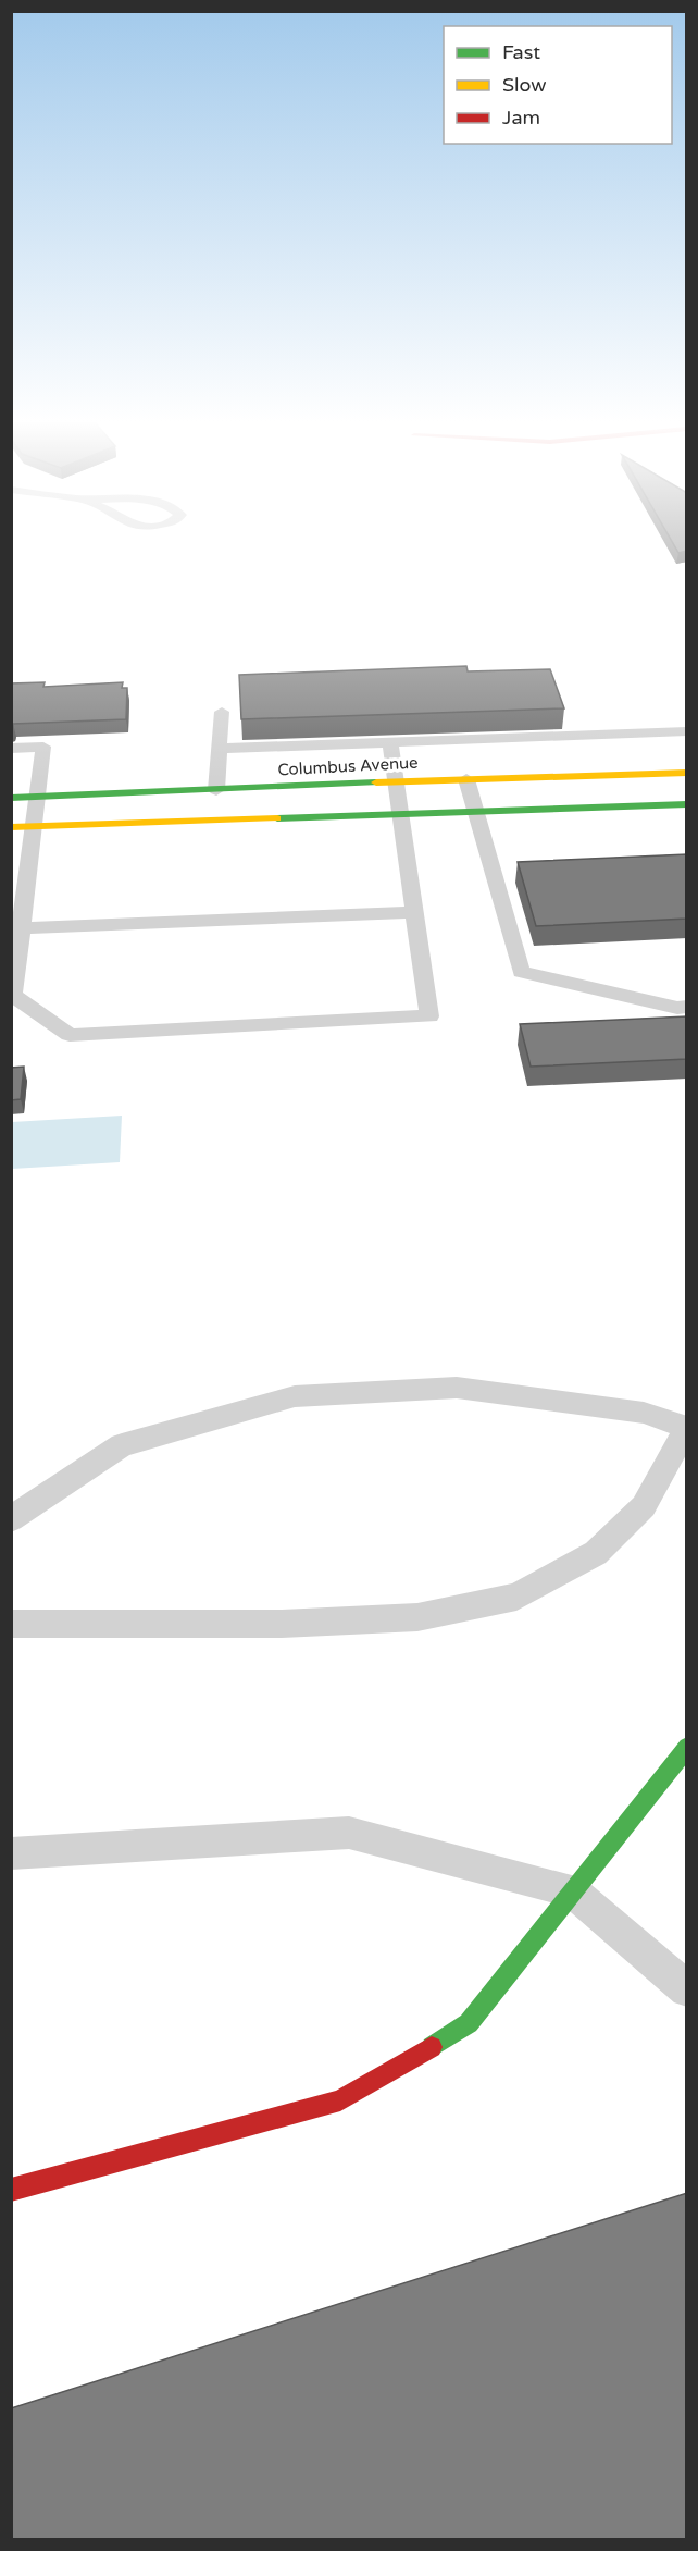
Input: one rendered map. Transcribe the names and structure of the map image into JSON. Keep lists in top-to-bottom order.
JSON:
{
  "streets": {
    "street": ["Columbus Avenue"]
  },
  "legend": ["Fast", "Slow", "Jam"]
}
